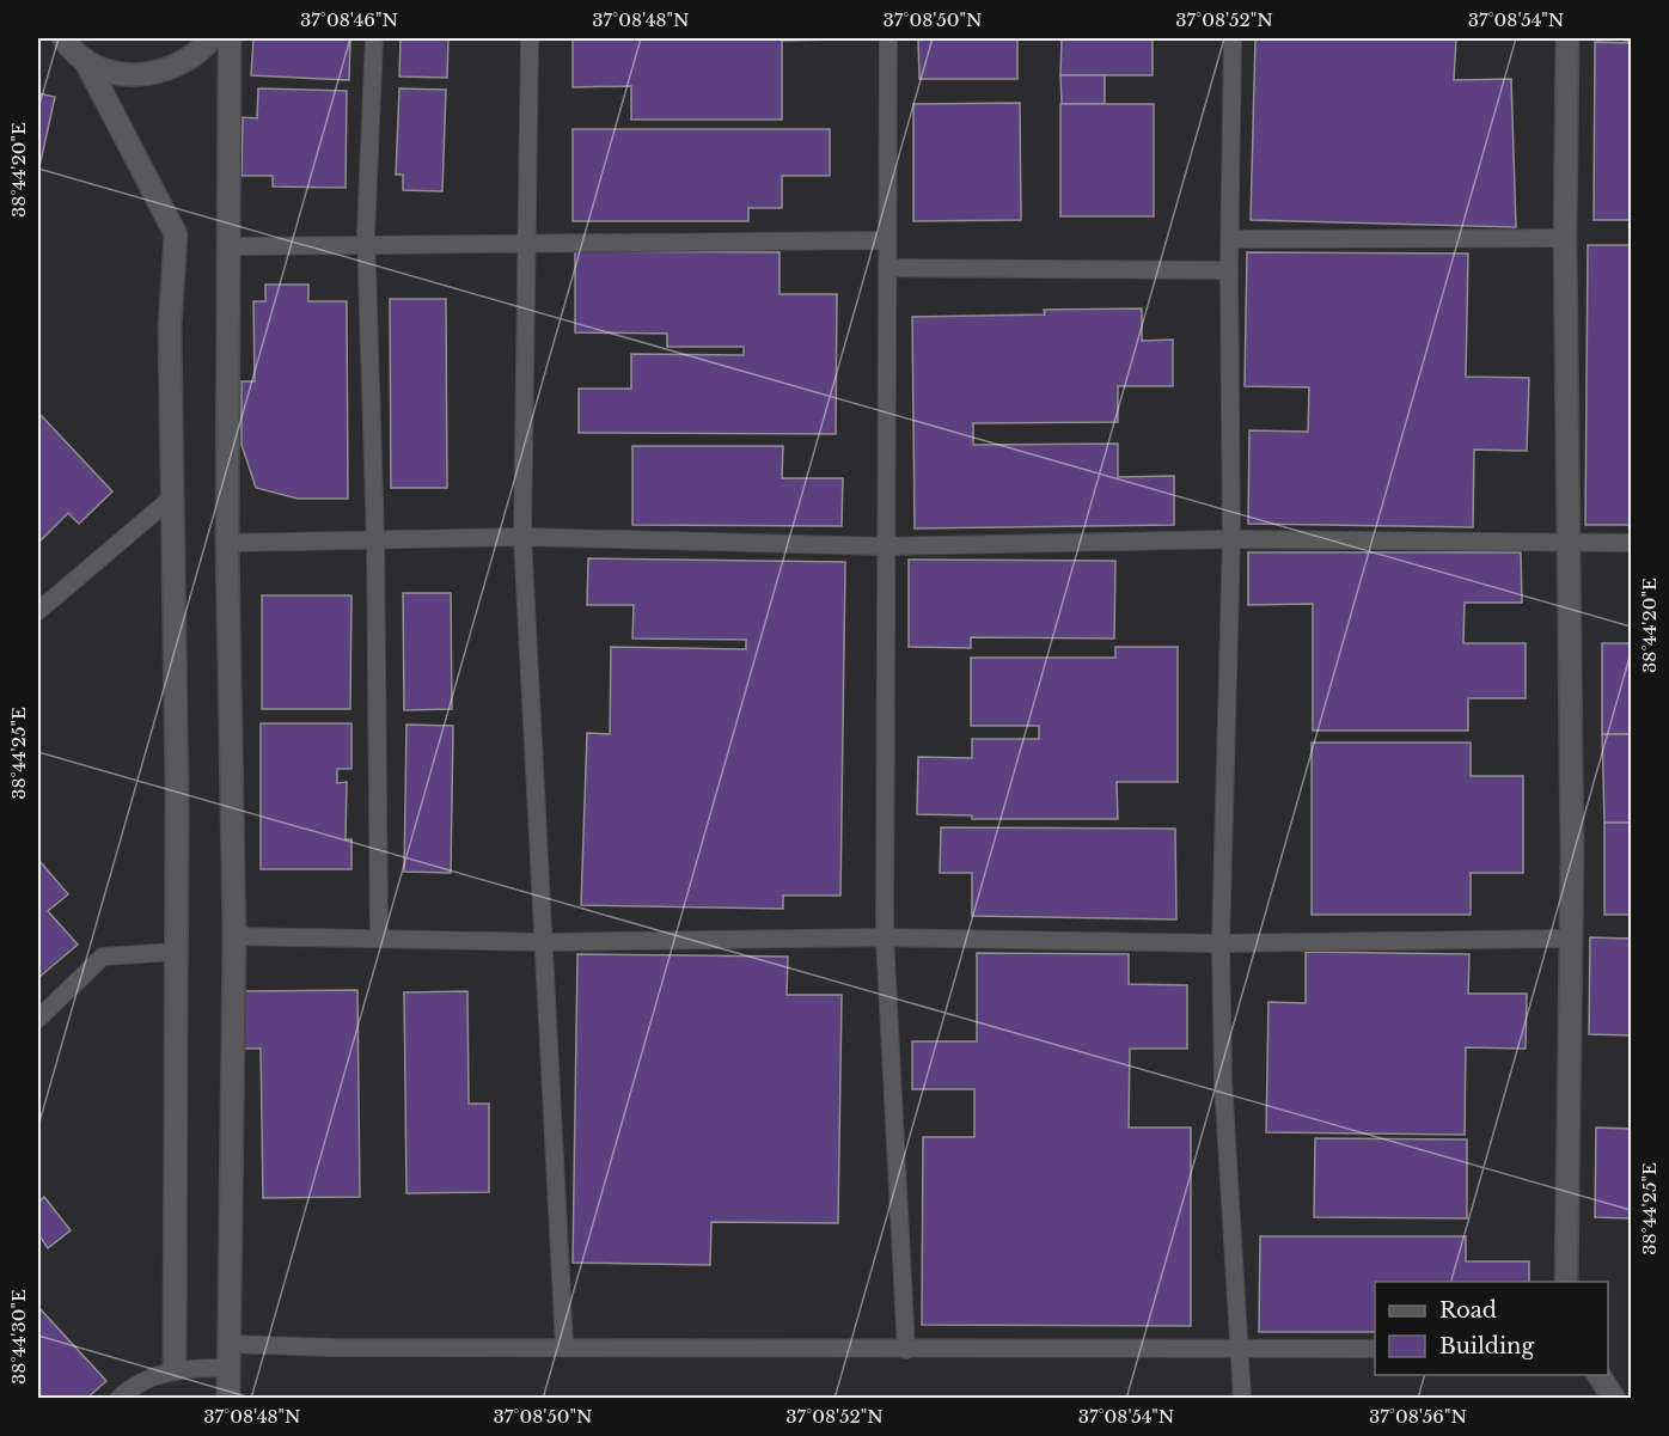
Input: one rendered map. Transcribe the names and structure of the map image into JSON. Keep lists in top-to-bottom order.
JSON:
{
  "legend": ["Road", "Building"],
  "coordinates": [
    "37°08'46\"N",
    "37°08'48\"N",
    "37°08'50\"N",
    "37°08'52\"N",
    "37°08'54\"N",
    "38°44'20\"E",
    "38°44'25\"E",
    "38°44'30\"E",
    "37°08'56\"N"
  ]
}
